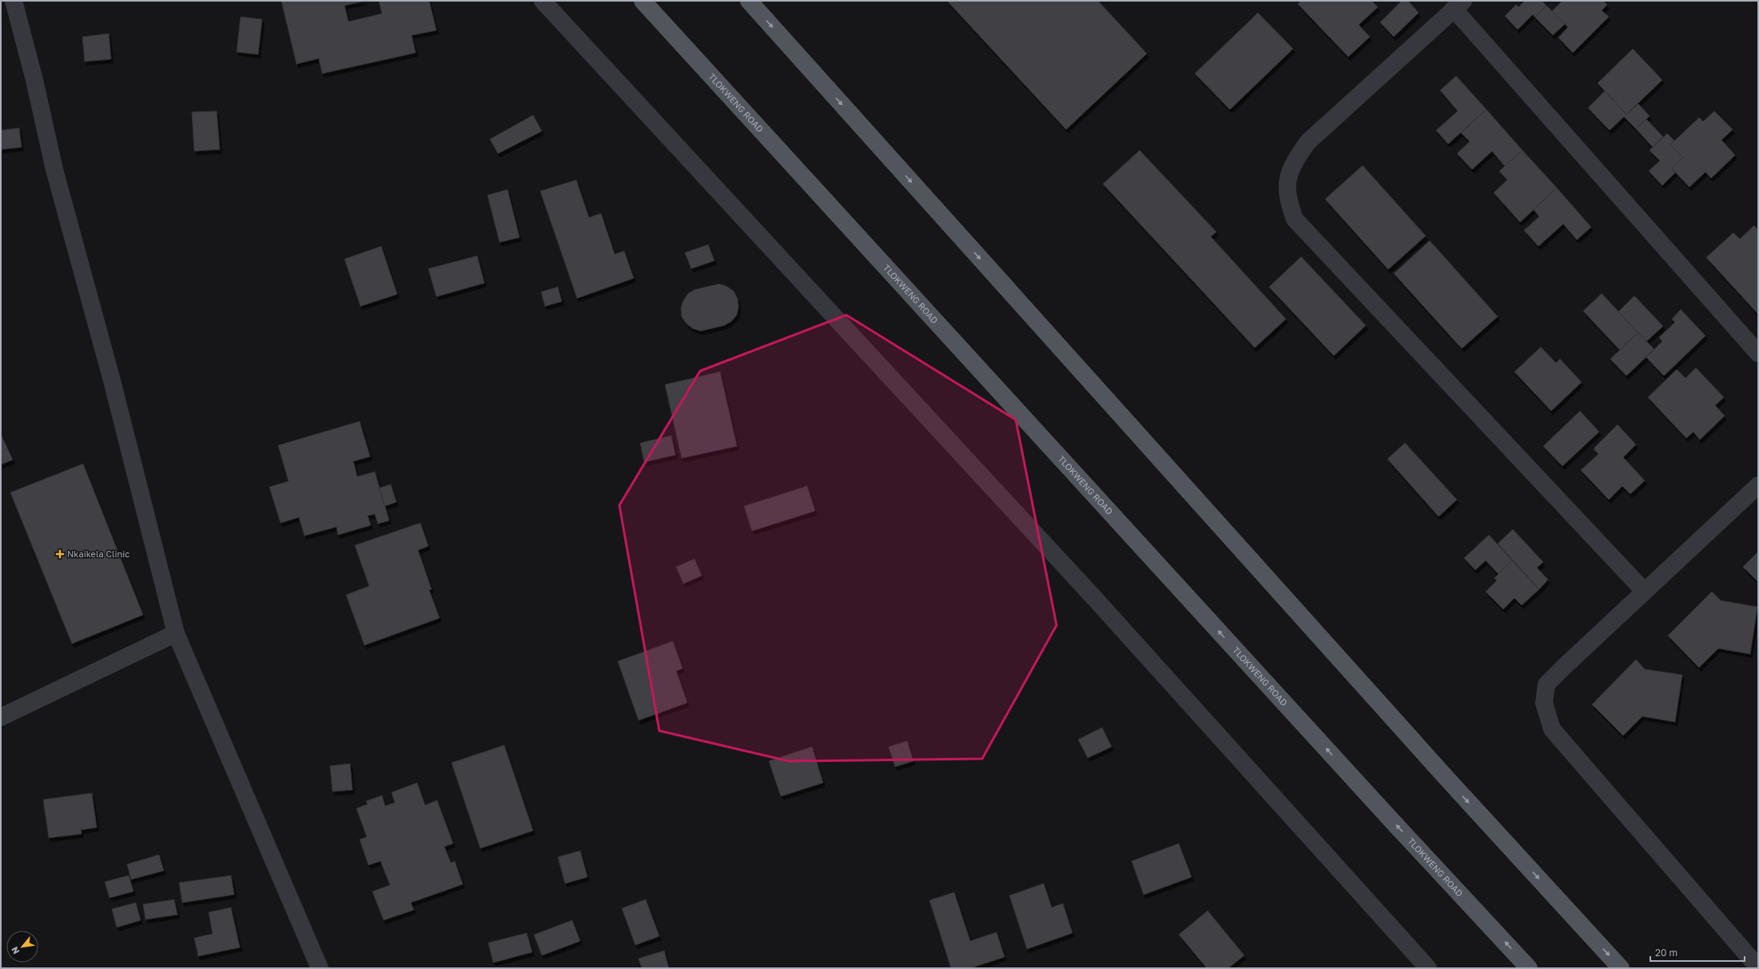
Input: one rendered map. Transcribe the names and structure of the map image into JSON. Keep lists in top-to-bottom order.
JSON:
{
  "streets": {
    "main road": ["TLOKWENG ROAD"]
  },
  "places": {
    "health": ["Nkaikela Clinic"]
  },
  "scale_bar": "20 m",
  "north": "bottom left"
}
